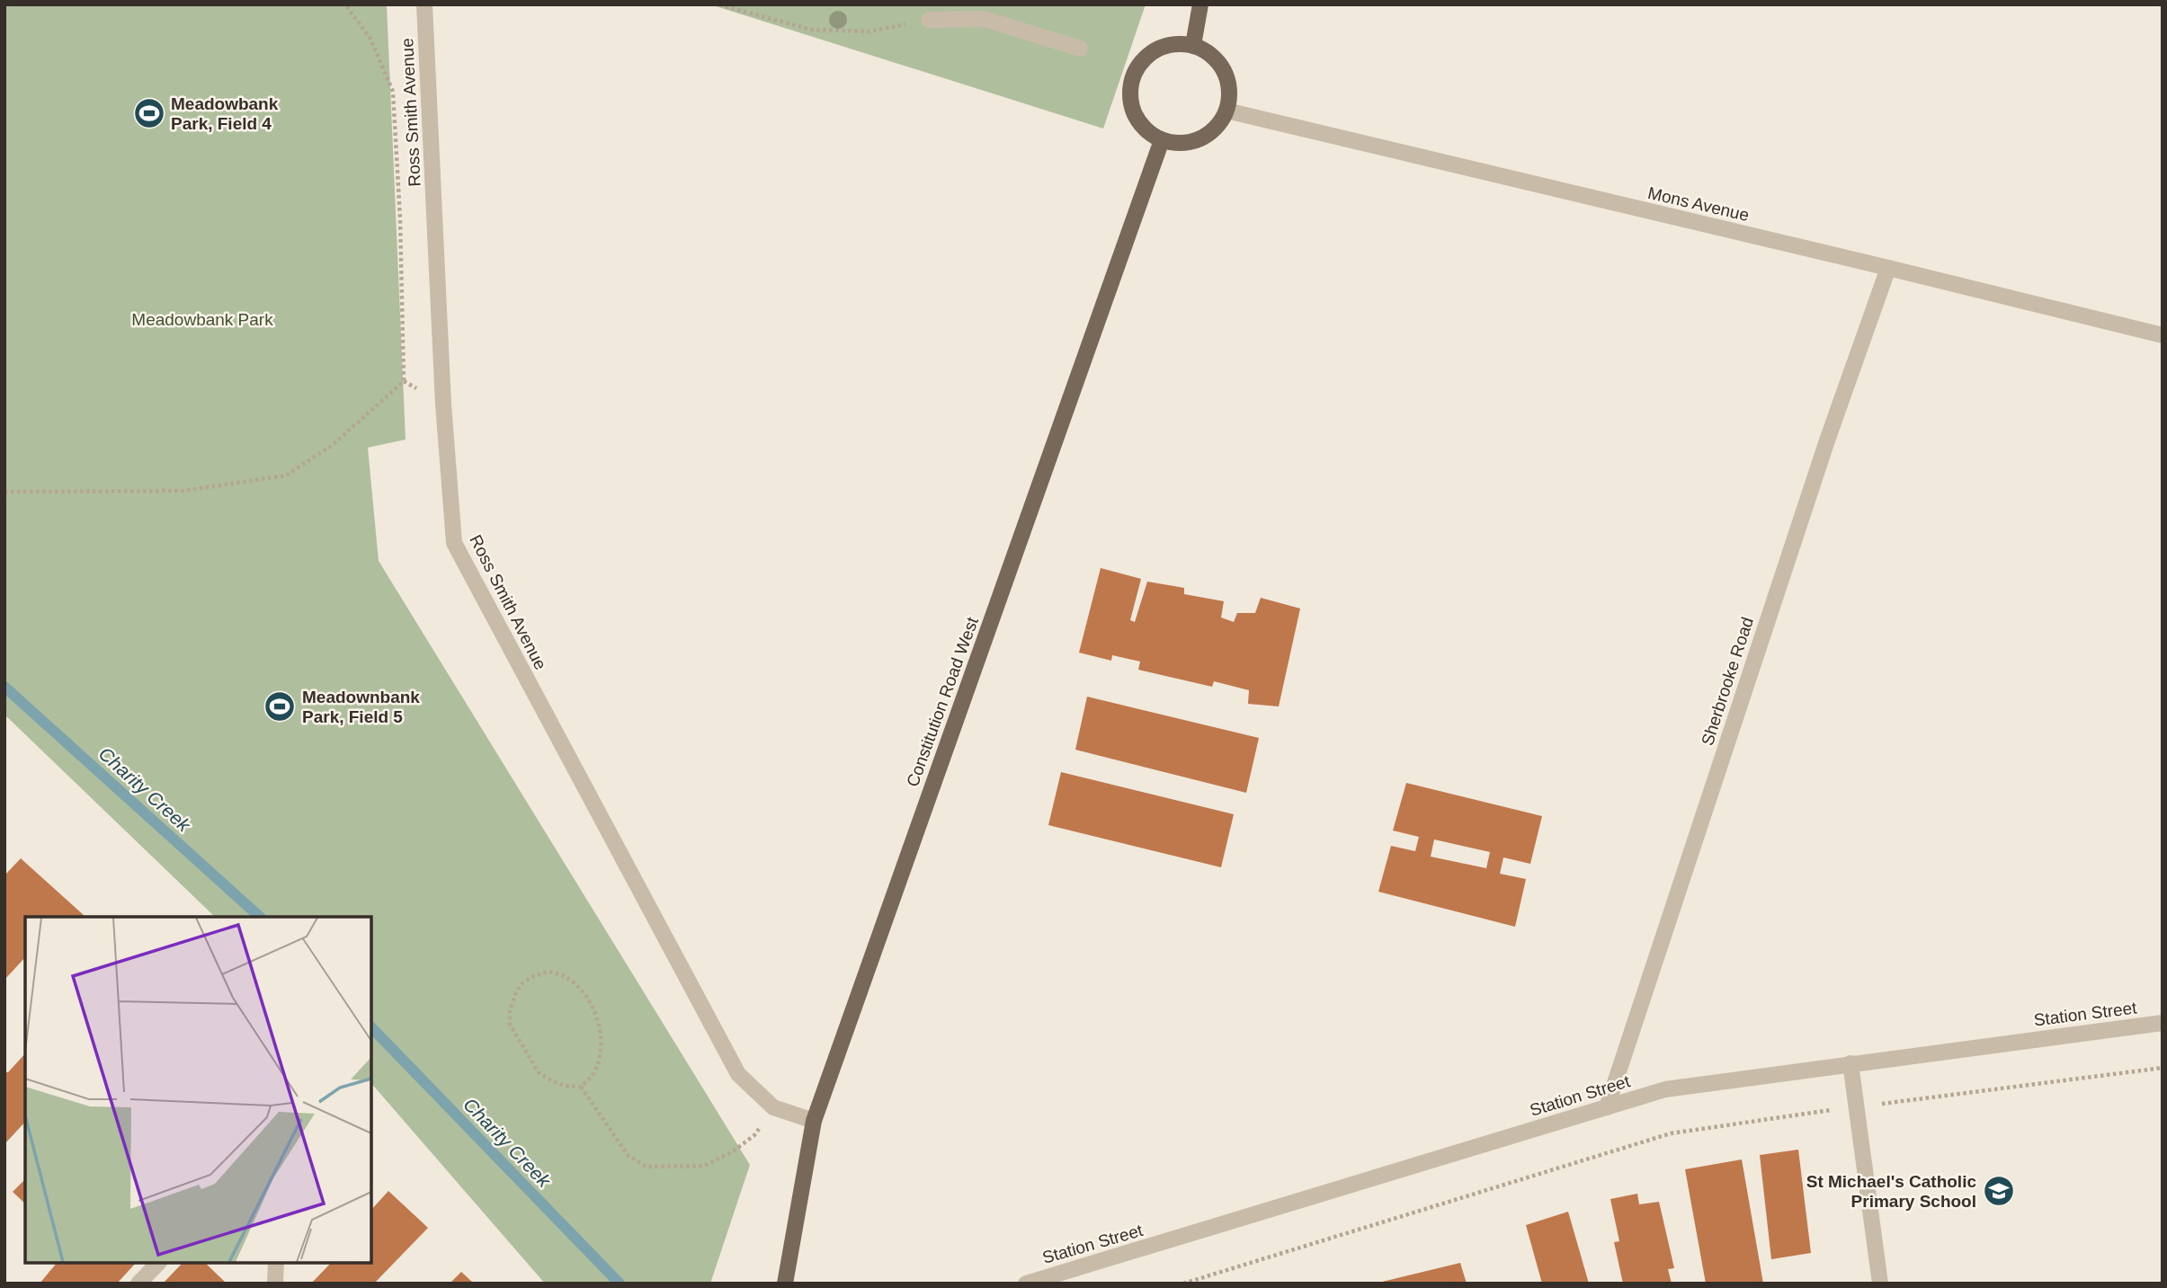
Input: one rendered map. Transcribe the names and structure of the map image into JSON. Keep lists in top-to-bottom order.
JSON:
{
  "streets": {
    "main road": ["Constitution Road West"],
    "street": [
      "Ross Smith Avenue",
      "Mons Avenue",
      "Sherbrooke Road",
      "Station Street"
    ]
  },
  "crossings": [
    ["Ross Smith Avenue", "Constitution Road West"],
    ["Mons Avenue", "Sherbrooke Road"],
    ["Mons Avenue", "Constitution Road West"],
    ["Sherbrooke Road", "Station Street"]
  ],
  "water": ["Charity Creek"],
  "parks": ["Meadowbank Park"],
  "places": {
    "sports": ["Meadowbank Park, Field 4", "Meadownbank Park, Field 5"],
    "school or university": ["St Michael's Catholic Primary School"]
  }
}
